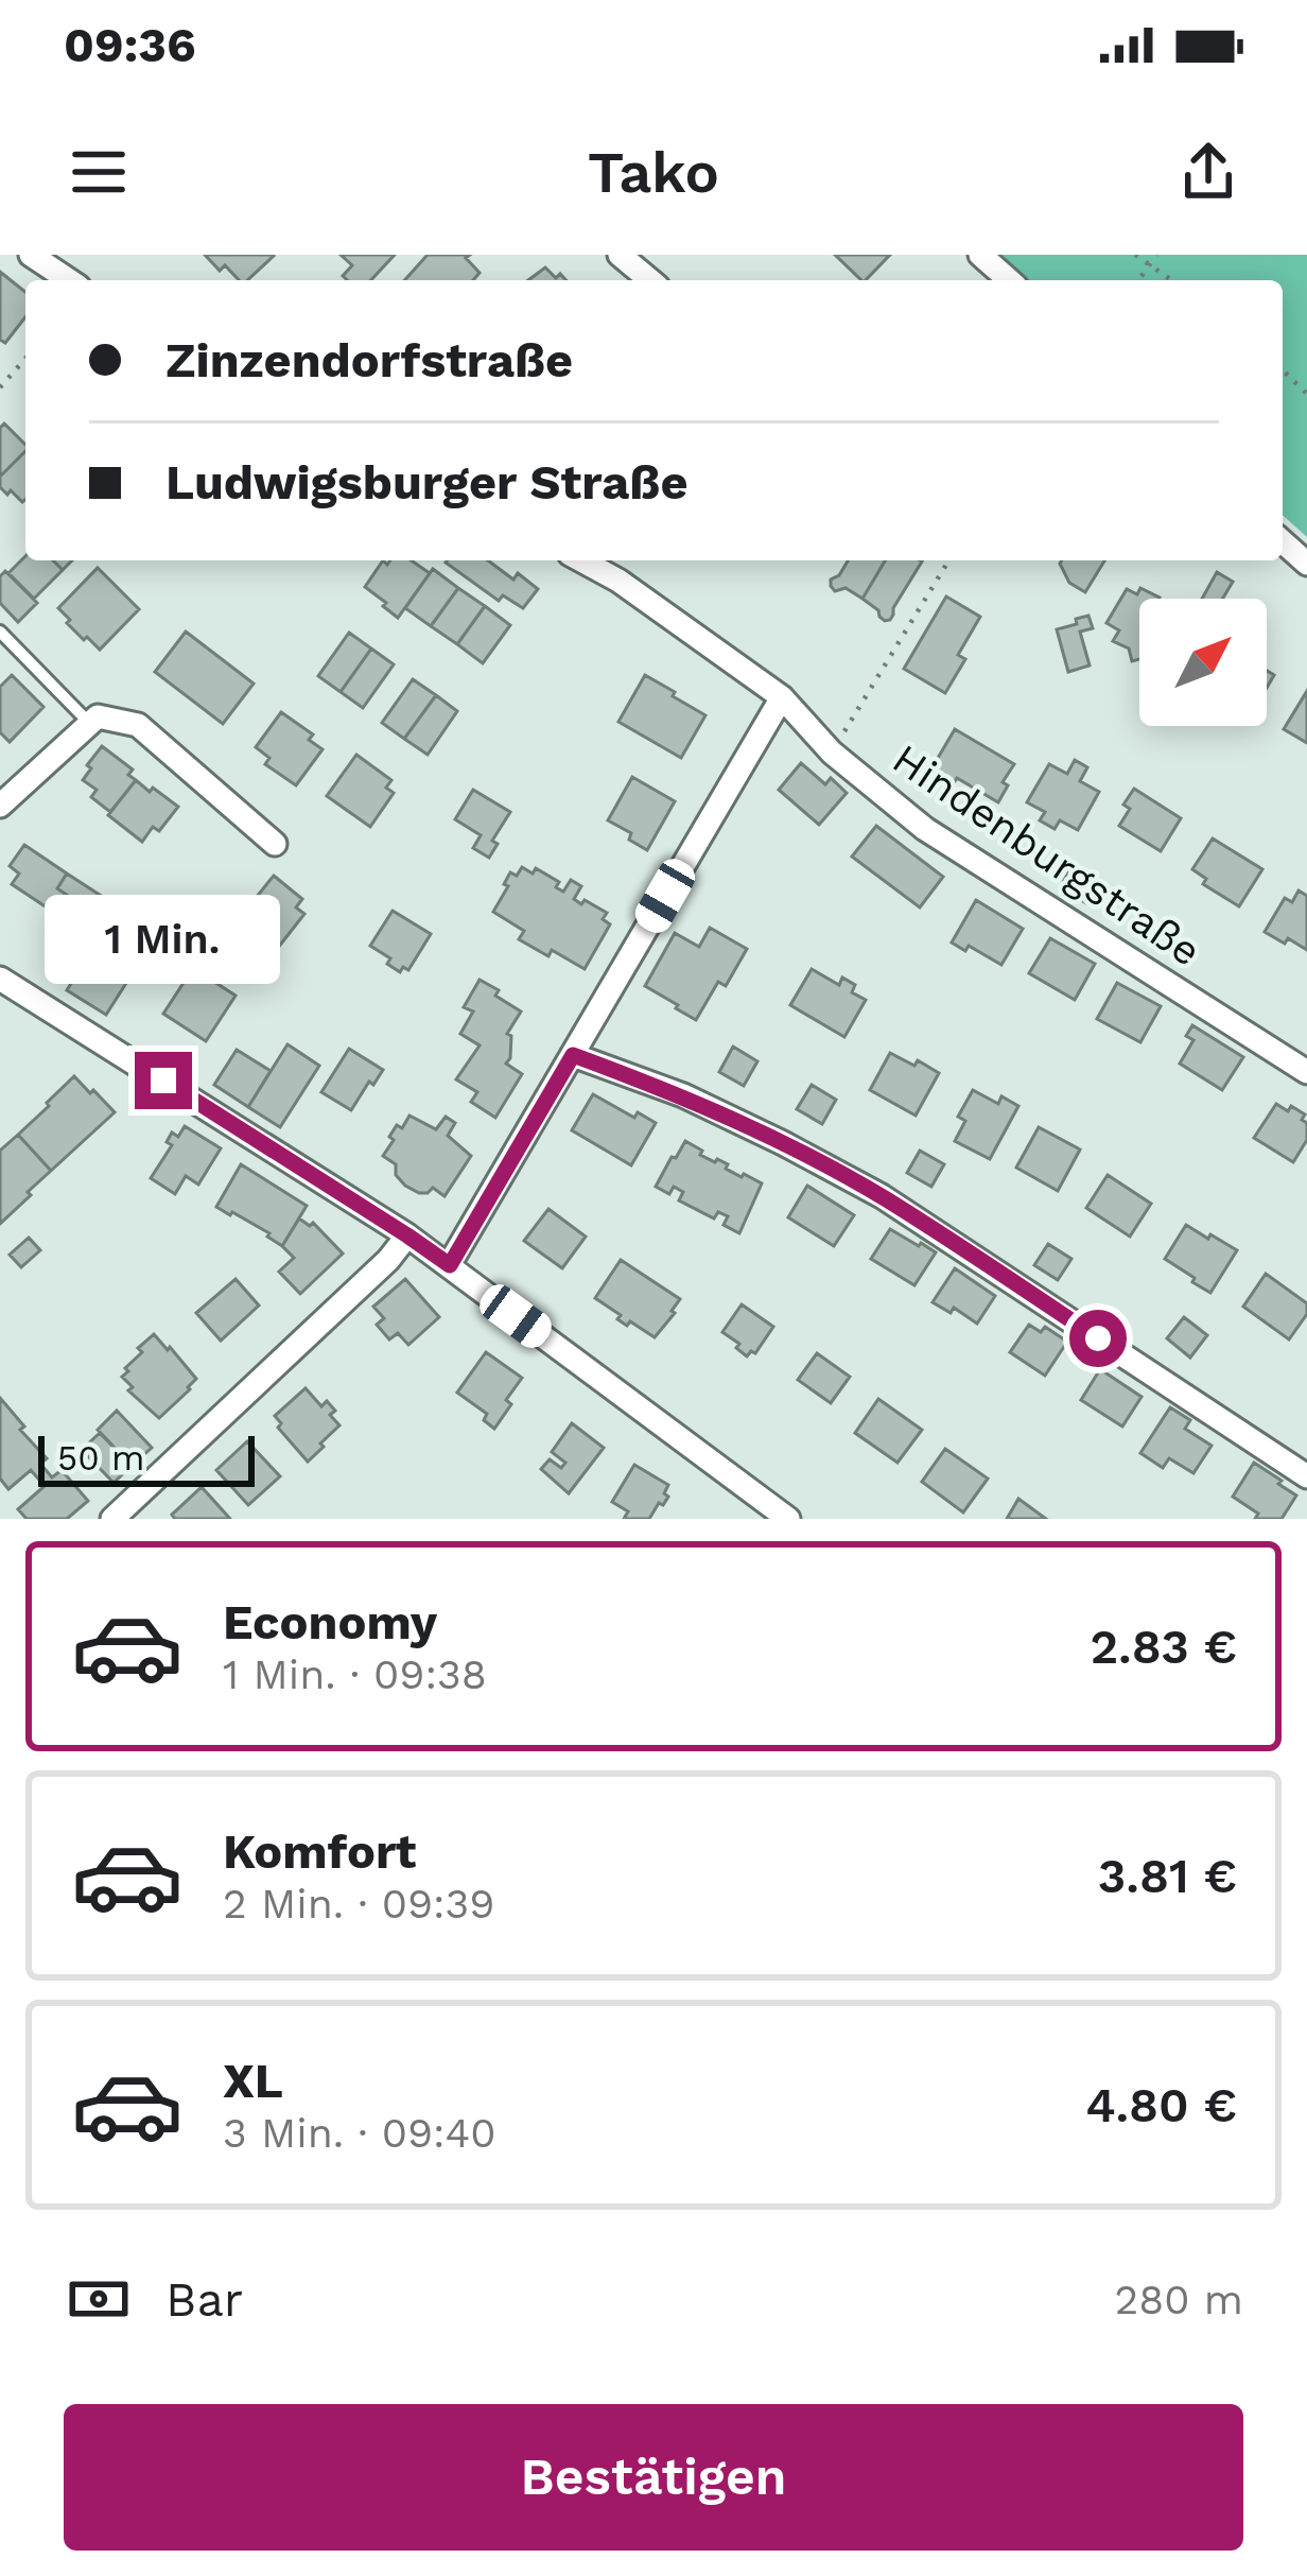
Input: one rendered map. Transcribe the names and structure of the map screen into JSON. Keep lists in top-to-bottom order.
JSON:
{
  "streets": {
    "street": ["Hindenburgstraße"]
  },
  "scale_bar": "50 m",
  "north": "top right",
  "page": {
    "status": "09:36",
    "header": "Tako",
    "banner": ["Zinzendorfstraße", "Ludwigsburger Straße"],
    "bubble": "1 Min.",
    "scale": "50 m",
    "list": [
      {
        "name": "Economy",
        "note": "1 Min. · 09:38",
        "value": "2.83 €"
      },
      {
        "name": "Komfort",
        "note": "2 Min. · 09:39",
        "value": "3.81 €"
      },
      {
        "name": "XL",
        "note": "3 Min. · 09:40",
        "value": "4.80 €"
      }
    ],
    "pay": ["Bar", "280 m"],
    "buttons": "Bestätigen"
  }
}
